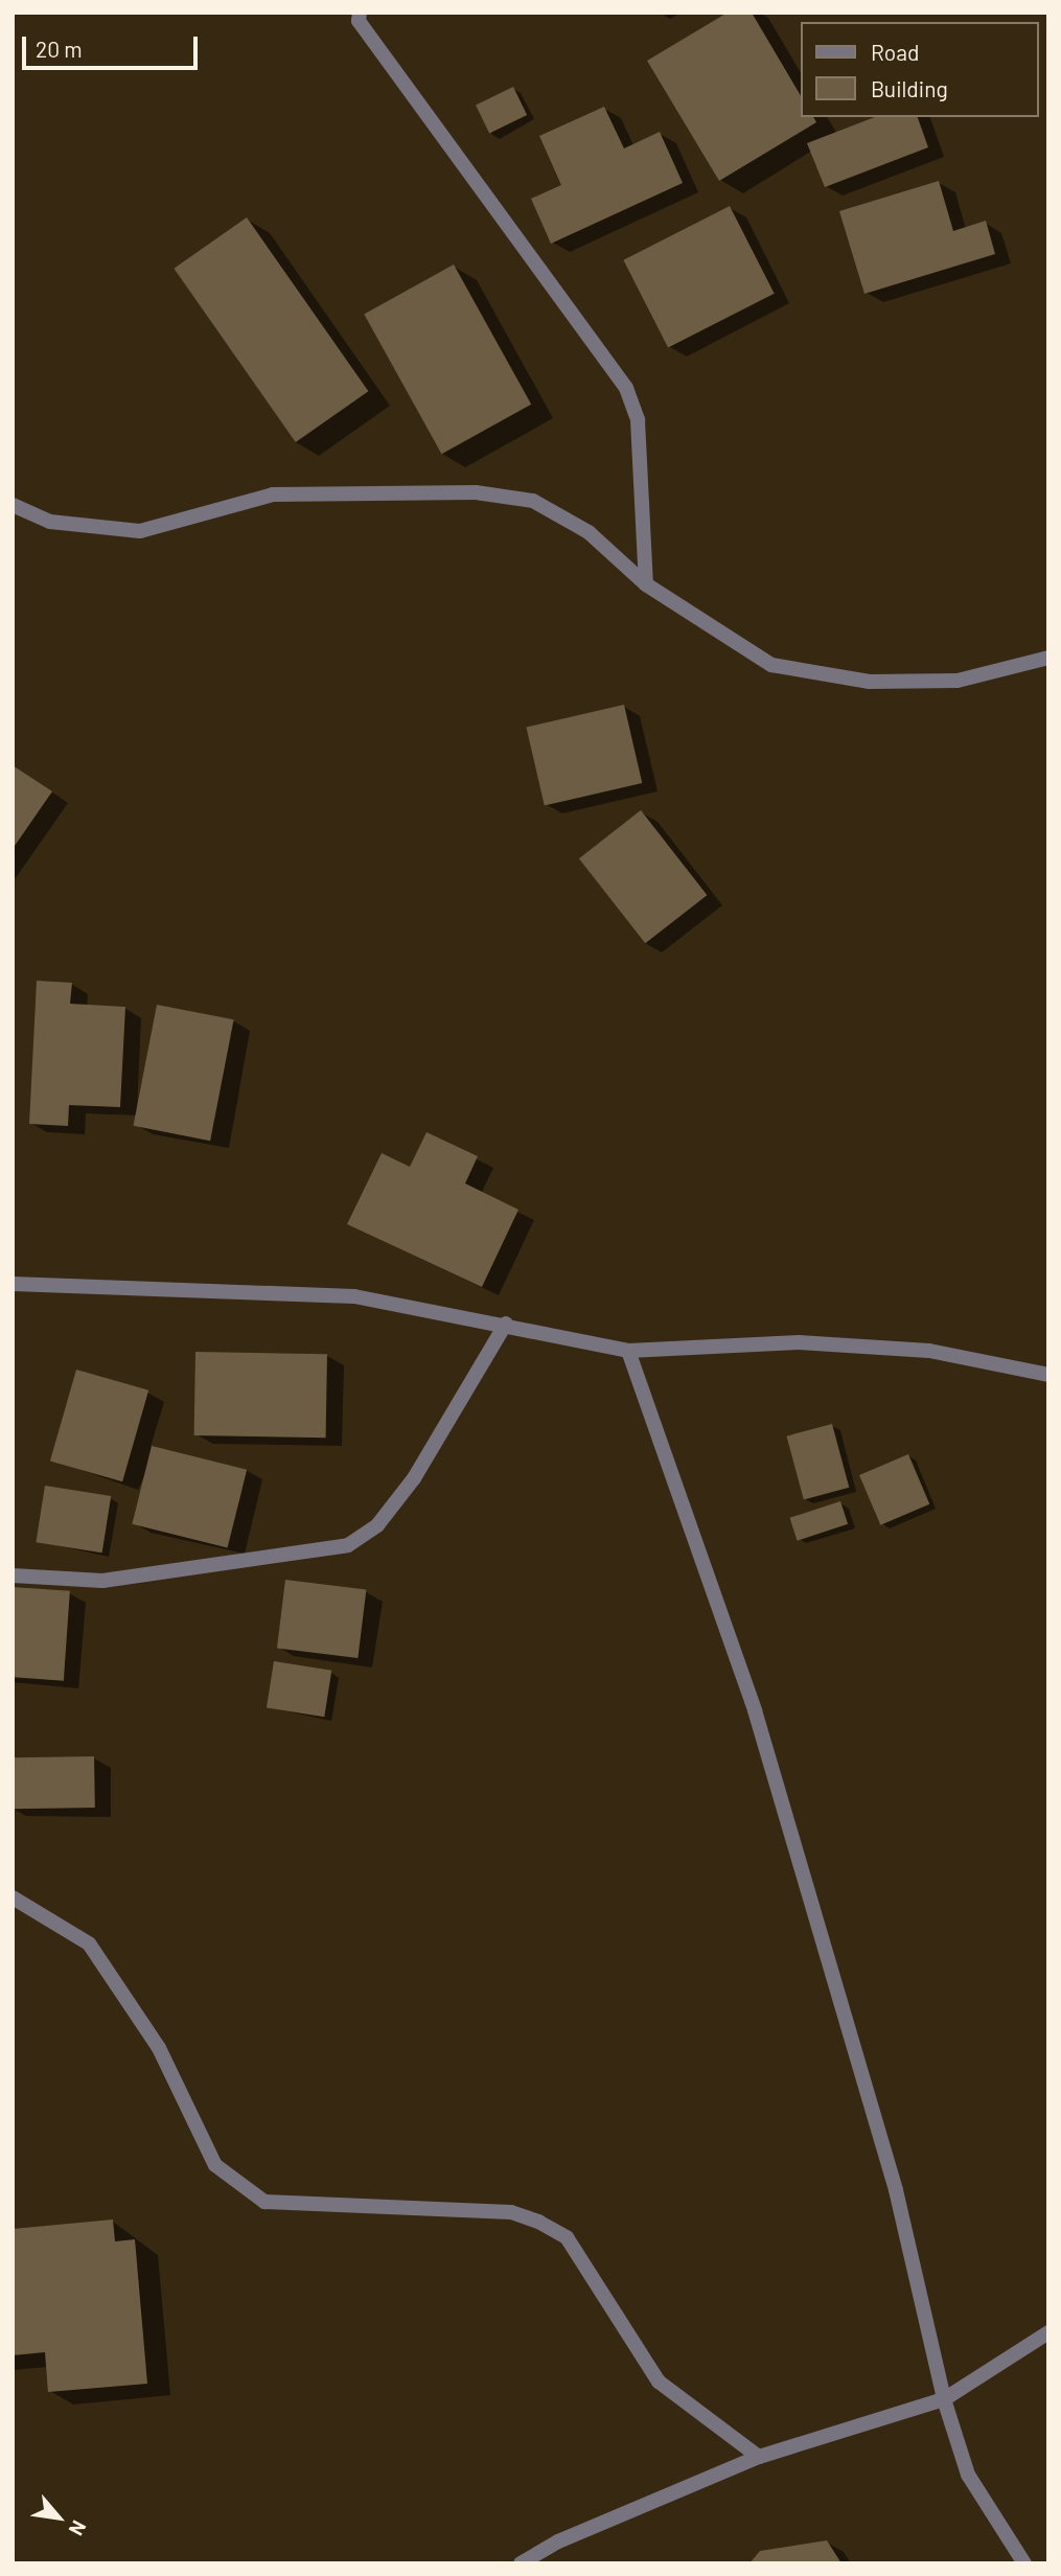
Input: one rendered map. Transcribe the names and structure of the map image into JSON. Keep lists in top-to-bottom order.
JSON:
{
  "legend": ["Road", "Building"],
  "scale_bar": "20 m",
  "north": "bottom right"
}
